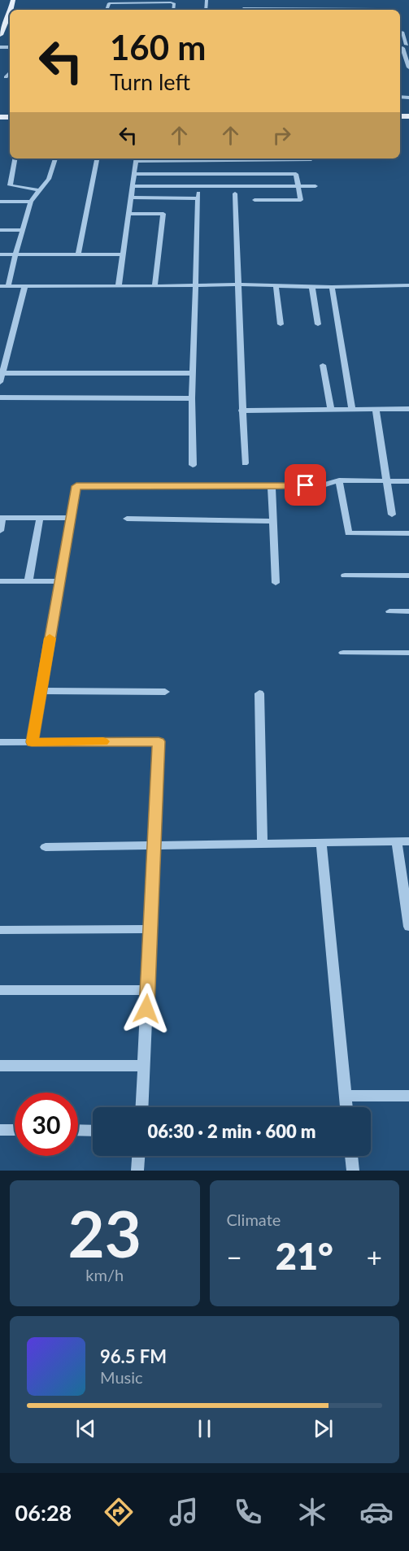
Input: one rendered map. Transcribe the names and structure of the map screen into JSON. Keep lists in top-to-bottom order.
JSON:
{
  "page": {
    "turn": ["160 m", "Turn left"],
    "limit": "30",
    "trip": "06:30 · 2 min · 600 m",
    "tile": [
      ["23", "km/h"],
      "Climate"
    ],
    "heat": ["−", "21°", "+"],
    "song": ["96.5 FM", "Music"],
    "tabs": "06:28"
  }
}
